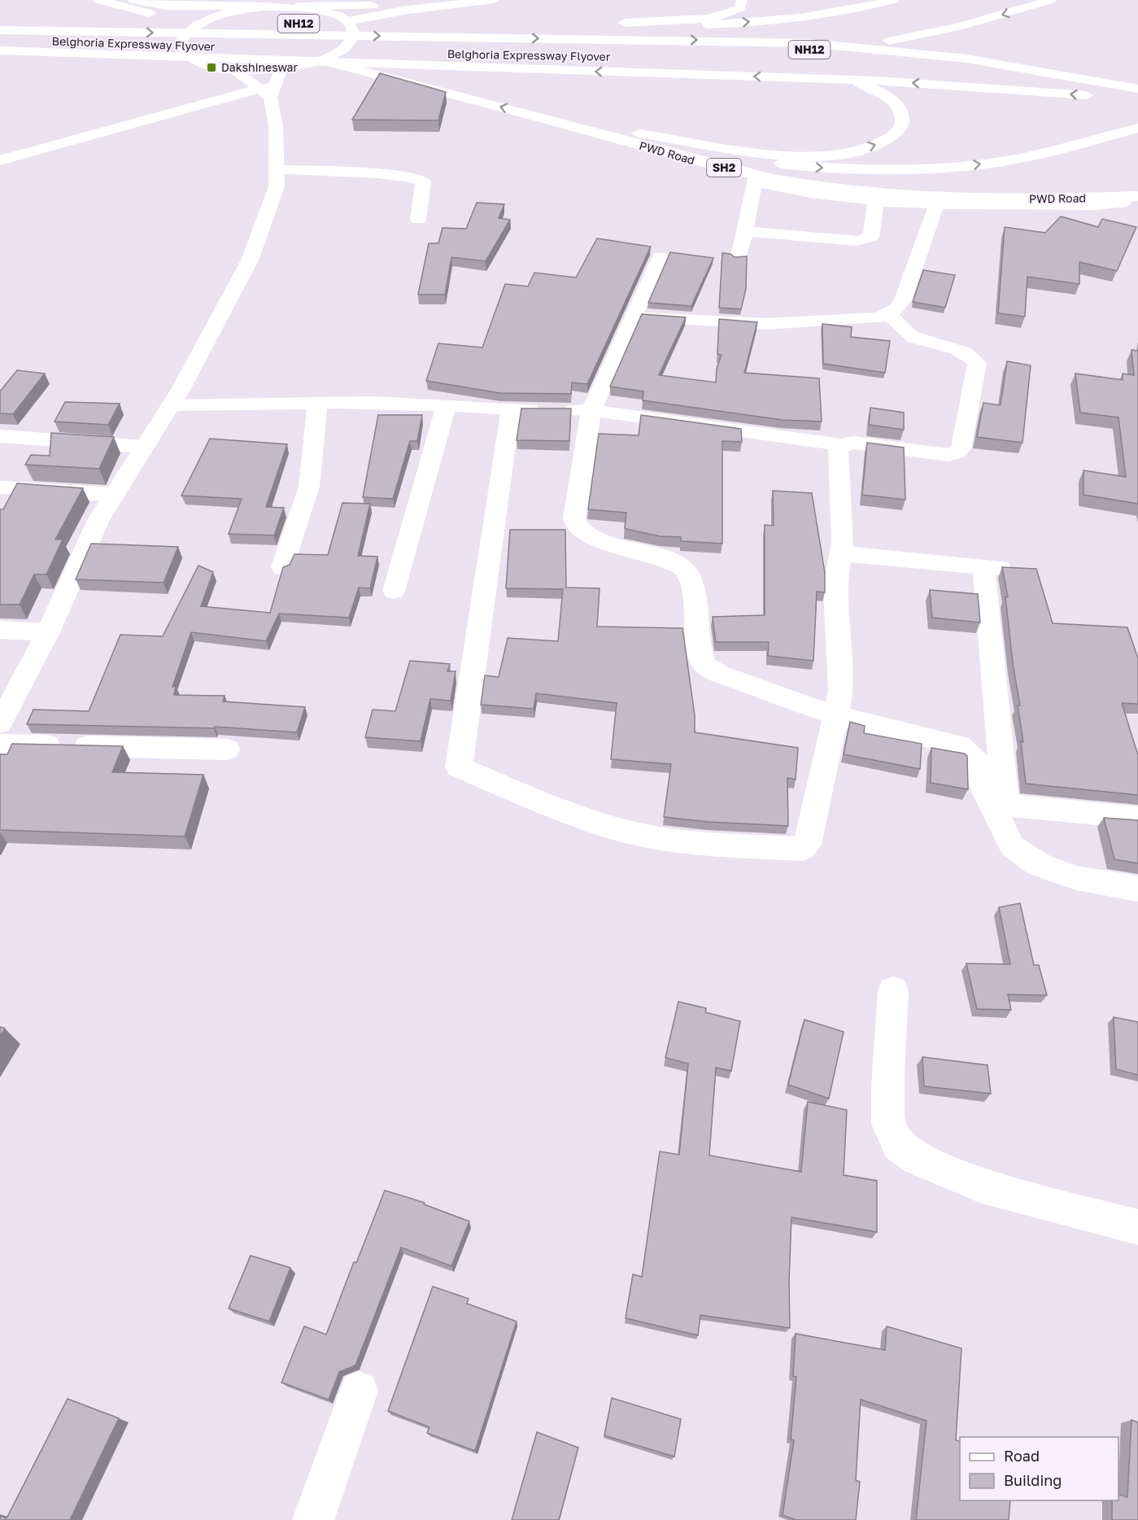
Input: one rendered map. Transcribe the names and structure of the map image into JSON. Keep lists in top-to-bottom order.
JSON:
{
  "streets": {
    "main road": [
      "NH12",
      "Belghoria Expressway Flyover",
      "PWD Road",
      "SH2"
    ]
  },
  "crossings": [
    ["Belghoria Expressway Flyover", "PWD Road"],
    ["PWD Road", "SH2"]
  ],
  "places": {
    "transit": ["Dakshineswar"]
  },
  "legend": ["Road", "Building"]
}
